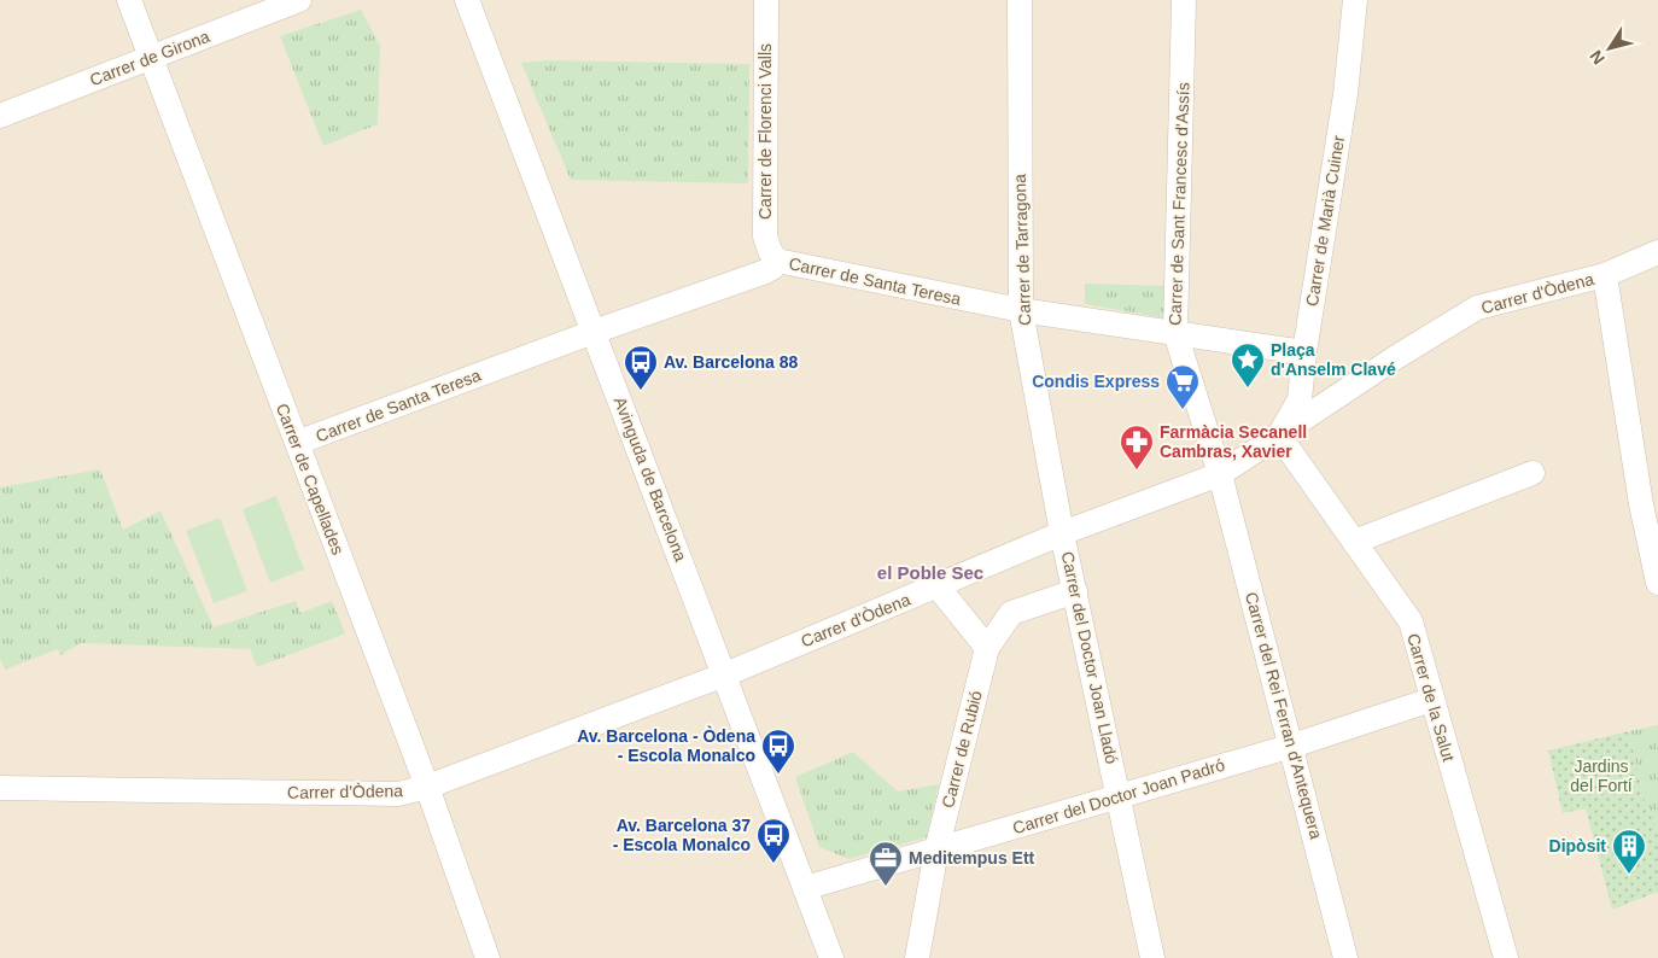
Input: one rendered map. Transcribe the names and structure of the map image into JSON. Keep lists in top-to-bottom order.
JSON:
{
  "streets": {
    "street": [
      "Carrer de Girona",
      "Carrer de Florenci Valls",
      "Carrer de Sant Francesc d'Assís",
      "Carrer de Marià Cuiner",
      "Carrer de Tarragona",
      "Carrer de Santa Teresa",
      "Carrer d'Òdena",
      "Carrer de Capellades",
      "Avinguda de Barcelona",
      "Carrer del Doctor Joan Lladó",
      "Carrer de la Salut",
      "Carrer del Rei Ferran d'Antequera",
      "Carrer de Rubió",
      "Carrer del Doctor Joan Padró"
    ]
  },
  "crossings": [
    ["Carrer de Girona", "Carrer de Capellades"],
    ["Carrer de Florenci Valls", "Carrer de Santa Teresa"],
    ["Carrer de Sant Francesc d'Assís", "Carrer de Santa Teresa"],
    ["Carrer de Sant Francesc d'Assís", "Carrer d'Òdena"],
    ["Carrer de Sant Francesc d'Assís", "Carrer del Rei Ferran d'Antequera"],
    ["Carrer de Marià Cuiner", "Carrer de Santa Teresa"],
    ["Carrer de Marià Cuiner", "Carrer d'Òdena"],
    ["Carrer de Marià Cuiner", "Carrer de la Salut"],
    ["Carrer de Tarragona", "Carrer de Santa Teresa"],
    ["Carrer de Tarragona", "Carrer d'Òdena"],
    ["Carrer de Tarragona", "Carrer del Doctor Joan Lladó"],
    ["Carrer de Santa Teresa", "Carrer de Capellades"],
    ["Carrer de Santa Teresa", "Avinguda de Barcelona"],
    ["Carrer d'Òdena", "Carrer de Capellades"],
    ["Carrer d'Òdena", "Avinguda de Barcelona"],
    ["Carrer d'Òdena", "Carrer del Doctor Joan Lladó"],
    ["Carrer d'Òdena", "Carrer de la Salut"],
    ["Carrer d'Òdena", "Carrer del Rei Ferran d'Antequera"],
    ["Avinguda de Barcelona", "Carrer del Doctor Joan Padró"],
    ["Carrer del Doctor Joan Lladó", "Carrer de Rubió"],
    ["Carrer del Doctor Joan Lladó", "Carrer del Doctor Joan Padró"],
    ["Carrer de la Salut", "Carrer del Doctor Joan Padró"],
    ["Carrer del Rei Ferran d'Antequera", "Carrer del Doctor Joan Padró"],
    ["Carrer de Rubió", "Carrer del Doctor Joan Padró"]
  ],
  "districts": ["el Poble Sec"],
  "parks": ["Jardins del Fortí"],
  "places": {
    "place": ["Plaça d'Anselm Clavé"],
    "bus stop": ["Av. Barcelona 88", "Av. Barcelona - Òdena - Escola Monalco", "Av. Barcelona 37 - Escola Monalco"],
    "supermarket": ["Condis Express"],
    "pharmacy": ["Farmàcia Secanell Cambras, Xavier"],
    "building": ["Dipòsit"],
    "office": ["Meditempus Ett"]
  },
  "north": "bottom left"
}
